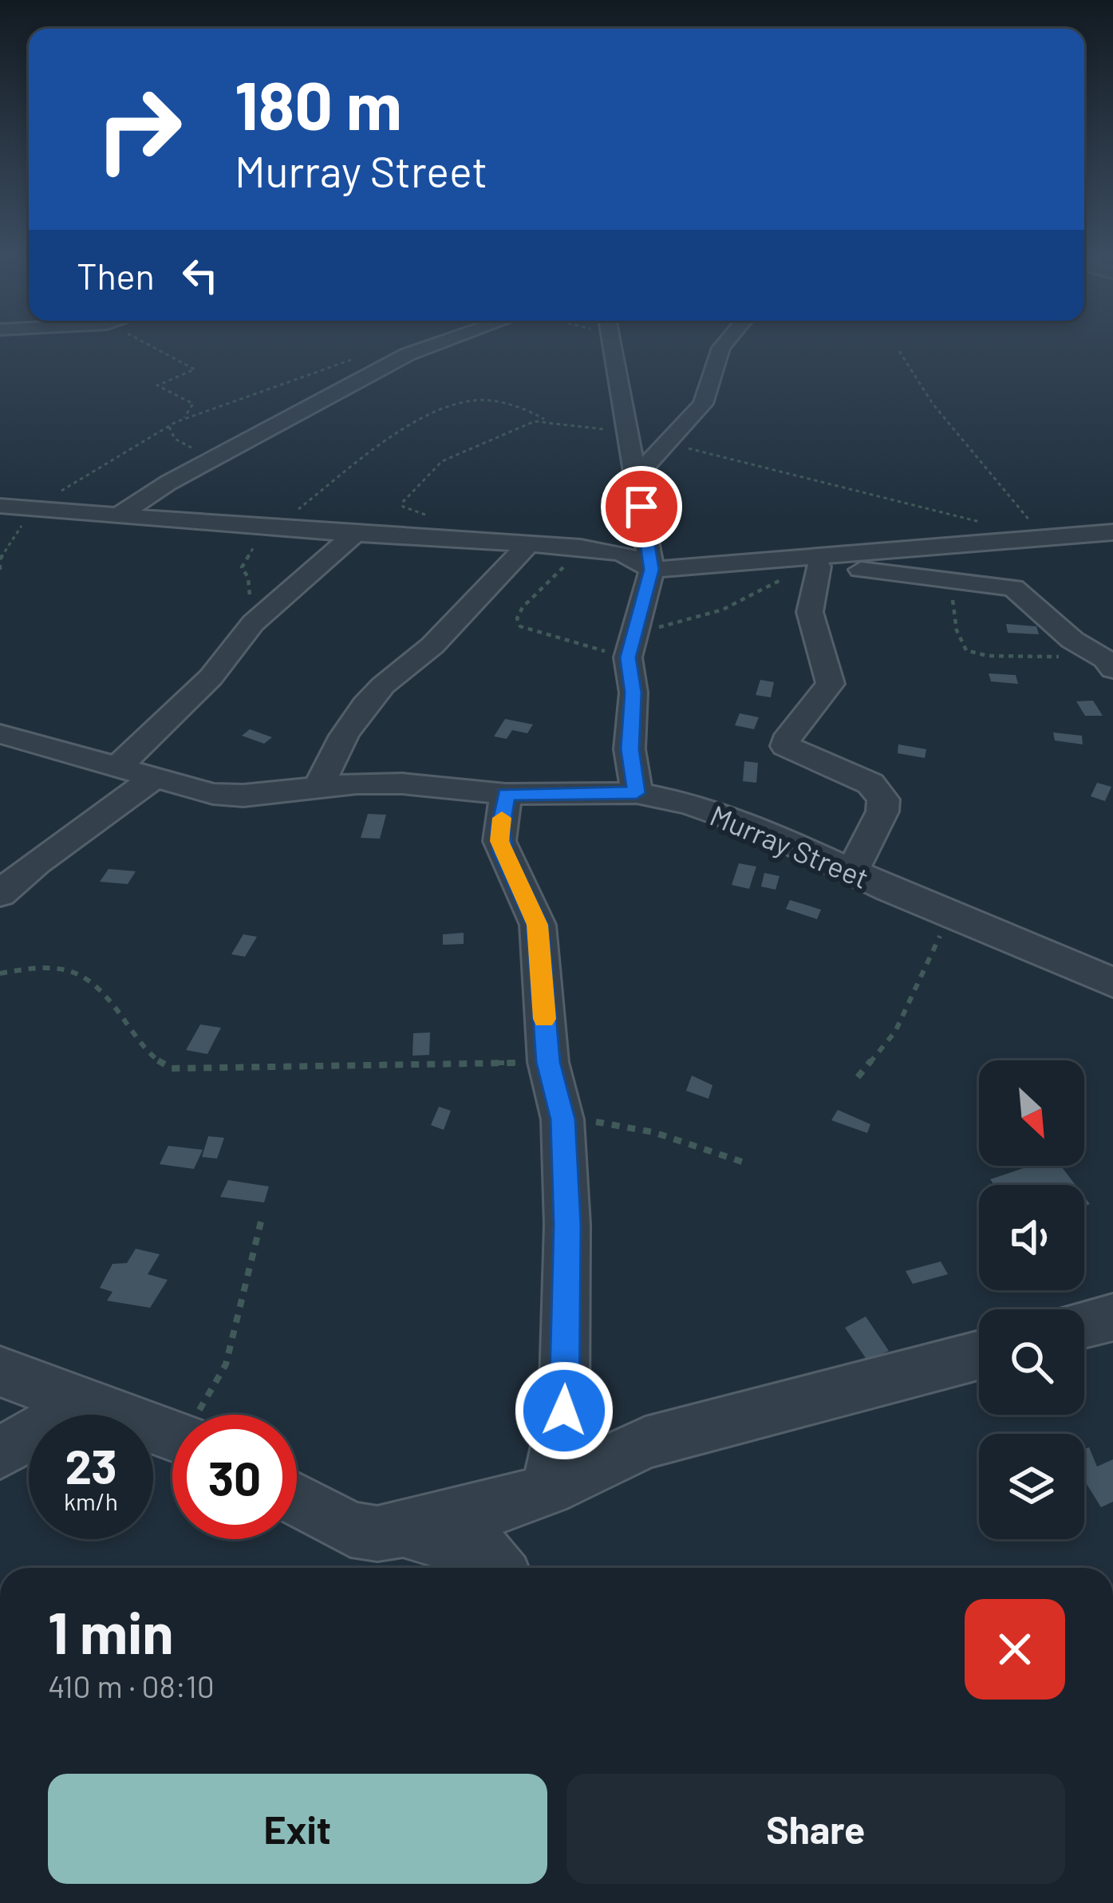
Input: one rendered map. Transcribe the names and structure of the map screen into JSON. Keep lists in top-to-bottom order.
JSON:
{
  "streets": {
    "street": ["Murray Street"]
  },
  "north": "bottom right",
  "page": {
    "turn": ["180 m", "Murray Street"],
    "then": "Then",
    "speed": "23 km/h",
    "limit": "30",
    "heading": ["1 min", "410 m · 08:10"],
    "buttons": ["Exit", "Share"]
  }
}
